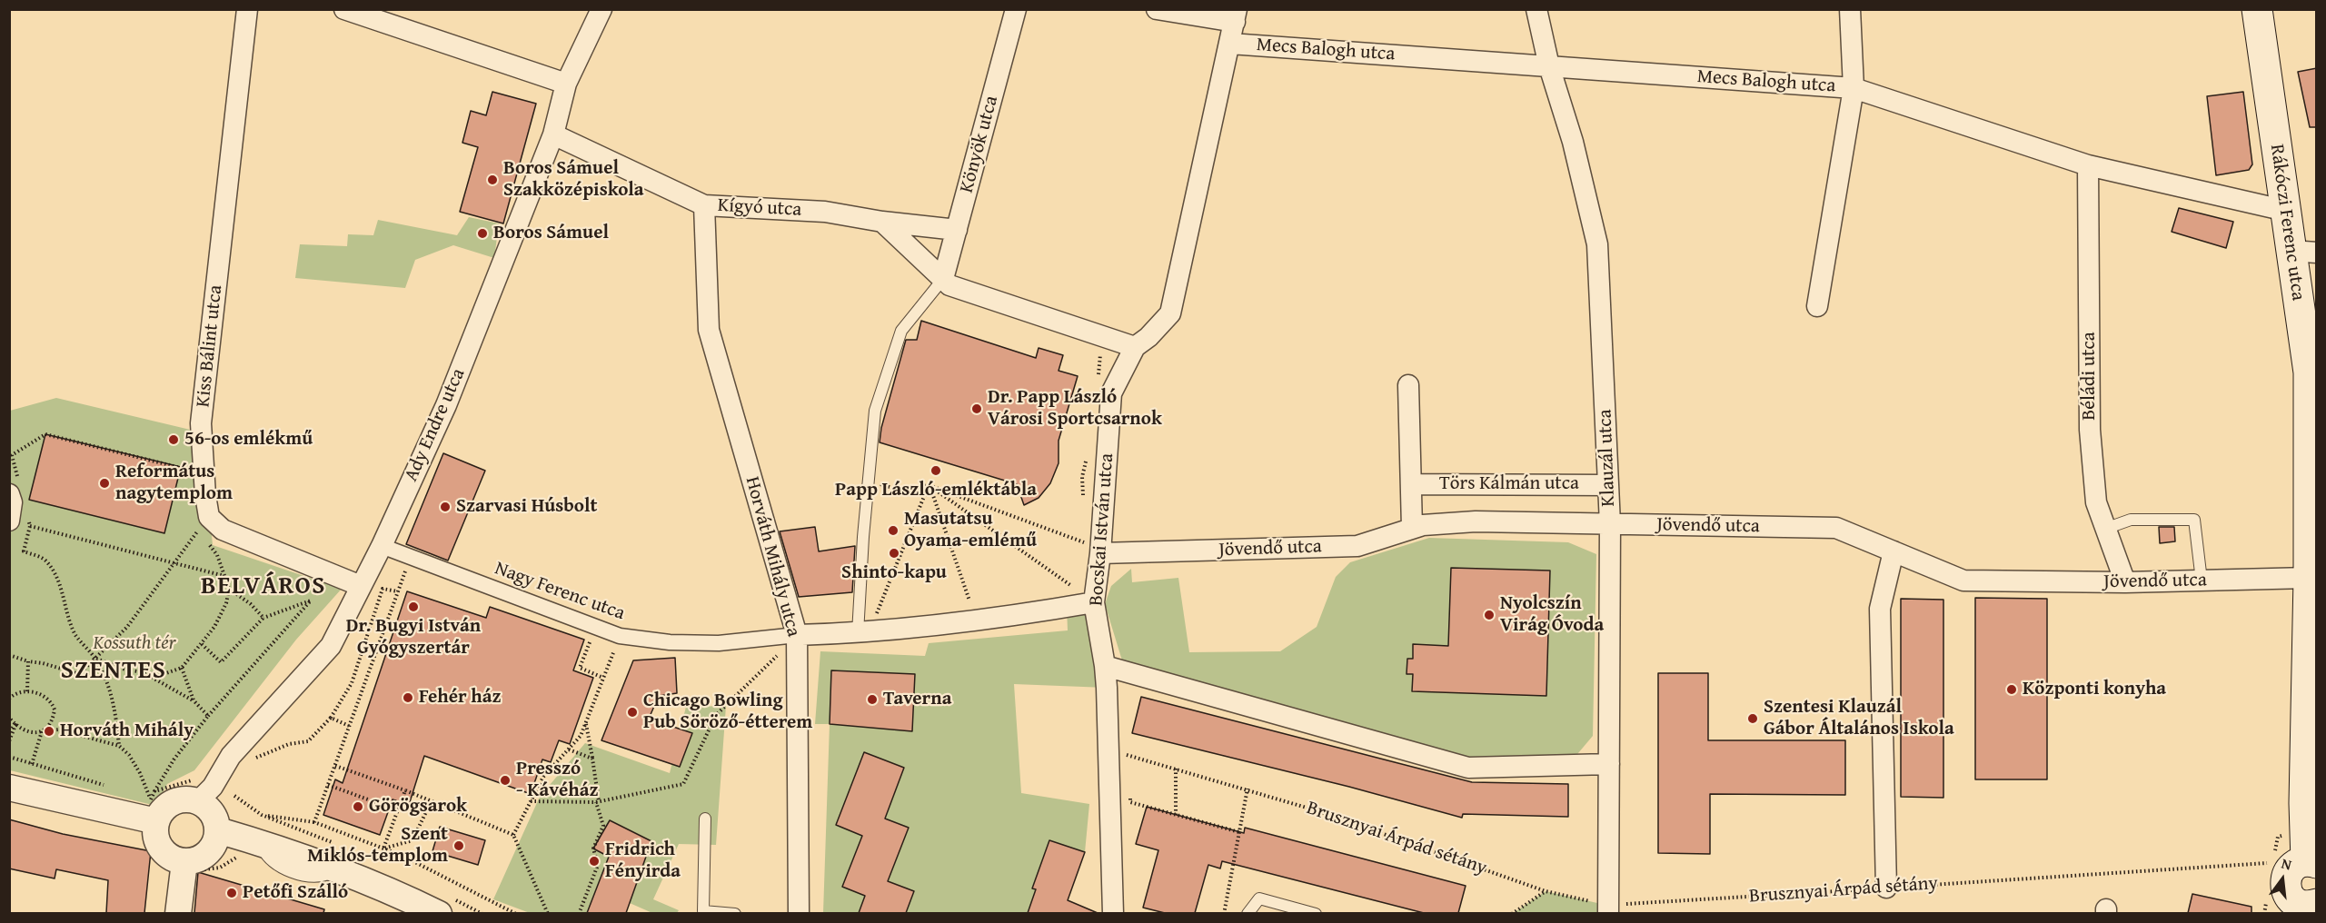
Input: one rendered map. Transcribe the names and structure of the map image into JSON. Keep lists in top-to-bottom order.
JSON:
{
  "streets": {
    "main road": ["Rákóczi Ferenc utca"],
    "street": [
      "Mecs Balogh utca",
      "Könyök utca",
      "Kígyó utca",
      "Kiss Bálint utca",
      "Béládi utca",
      "Ady Endre utca",
      "Klauzál utca",
      "Törs Kálmán utca",
      "Jövendő utca",
      "Bocskai István utca",
      "Horváth Mihály utca",
      "Nagy Ferenc utca"
    ],
    "path": ["Brusznyai Árpád sétány"]
  },
  "crossings": [
    ["Mecs Balogh utca", "Rákóczi Ferenc utca"],
    ["Mecs Balogh utca", "Béládi utca"],
    ["Mecs Balogh utca", "Klauzál utca"],
    ["Mecs Balogh utca", "Bocskai István utca"],
    ["Könyök utca", "Kígyó utca"],
    ["Kígyó utca", "Ady Endre utca"],
    ["Kígyó utca", "Horváth Mihály utca"],
    ["Rákóczi Ferenc utca", "Jövendő utca"],
    ["Béládi utca", "Jövendő utca"],
    ["Ady Endre utca", "Nagy Ferenc utca"],
    ["Klauzál utca", "Törs Kálmán utca"],
    ["Klauzál utca", "Jövendő utca"],
    ["Klauzál utca", "Brusznyai Árpád sétány"],
    ["Törs Kálmán utca", "Jövendő utca"],
    ["Jövendő utca", "Bocskai István utca"],
    ["Bocskai István utca", "Brusznyai Árpád sétány"],
    ["Horváth Mihály utca", "Nagy Ferenc utca"]
  ],
  "districts": ["BELVÁROS", "SZENTES"],
  "parks": ["Kossuth tér"],
  "places": [
    "Boros Sámuel Szakközépiskola",
    "Boros Sámuel",
    "Dr. Papp László Városi Sportcsarnok",
    "56-os emlékmű",
    "Papp László-emléktábla",
    "Református nagytemplom",
    "Szarvasi Húsbolt",
    "Masutatsu Oyama-emlémű",
    "Shinto-kapu",
    "Dr. Bugyi István Gyógyszertár",
    "Nyolcszín Virág Óvoda",
    "Központi konyha",
    "Fehér ház",
    "Taverna",
    "Chicago Bowling Pub Söröző-étterem",
    "Szentesi Klauzál Gábor Általános Iskola",
    "Horváth Mihály",
    "Presszó - Kávéház",
    "Görögsarok",
    "Szent Miklós-templom",
    "Fridrich Fényirda",
    "Petőfi Szálló"
  ],
  "north": "top"
}
